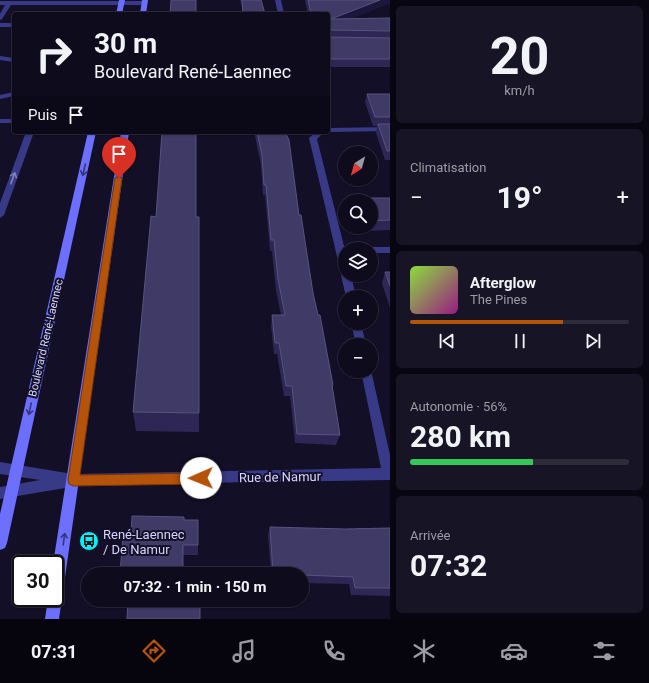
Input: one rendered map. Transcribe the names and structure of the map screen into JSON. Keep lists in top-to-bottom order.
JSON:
{
  "streets": {
    "street": ["Boulevard René-Laennec", "Rue de Namur"]
  },
  "crossings": [
    ["Boulevard René-Laennec", "Rue de Namur"]
  ],
  "places": {
    "bus stop": ["René-Laennec / De Namur"]
  },
  "north": "bottom left",
  "page": {
    "tile": [
      ["20", "km/h"],
      "Climatisation",
      ["Autonomie · 56%", "280 km"],
      ["Arrivée", "07:32"]
    ],
    "turn": ["30 m", "Boulevard René-Laennec"],
    "then": "Puis",
    "map_buttons": ["+", "−"],
    "heat": ["−", "19°", "+"],
    "song": ["Afterglow", "The Pines"],
    "limit": "30",
    "trip": "07:32 · 1 min · 150 m",
    "tabs": "07:31"
  }
}
